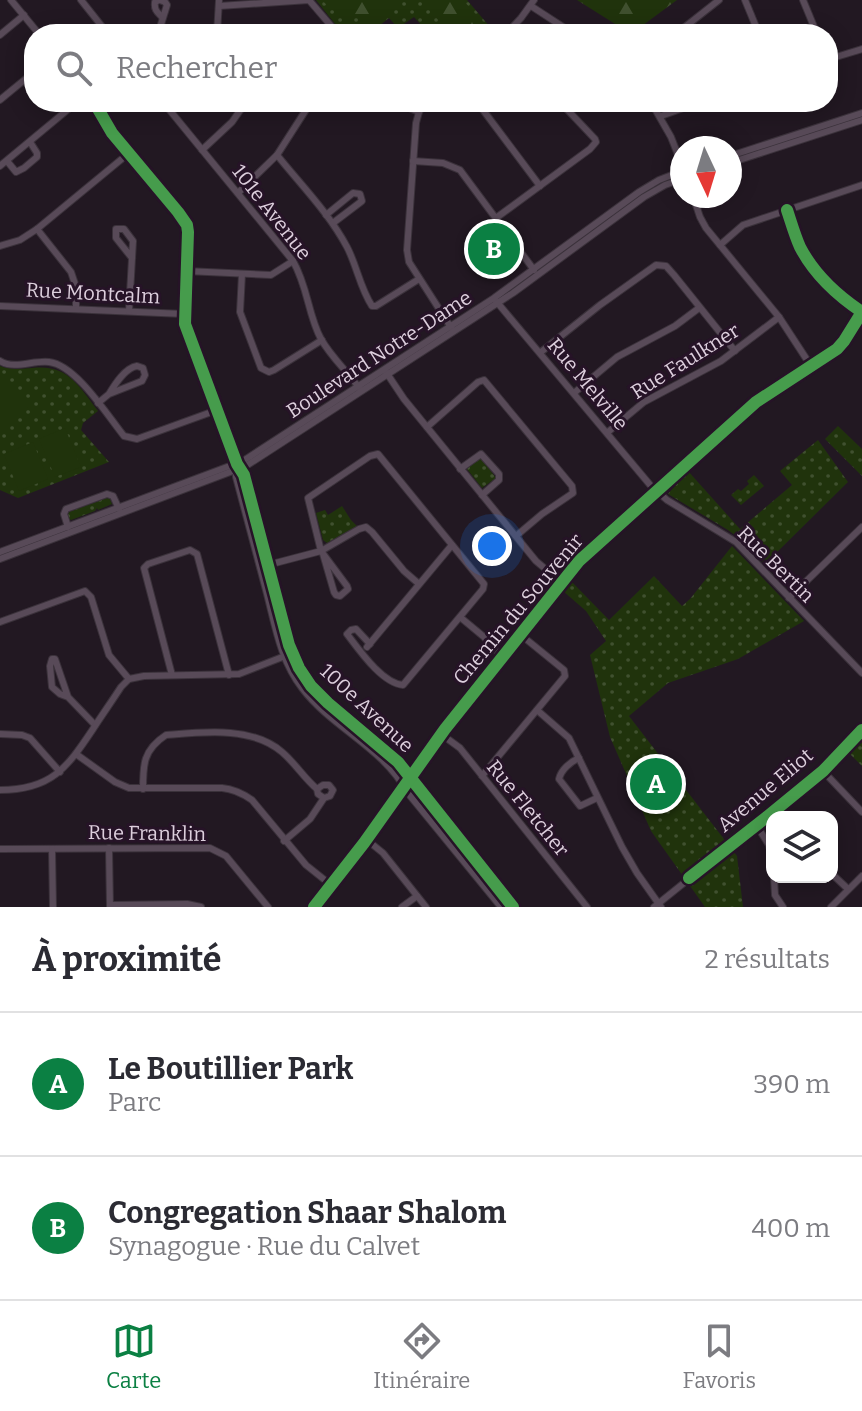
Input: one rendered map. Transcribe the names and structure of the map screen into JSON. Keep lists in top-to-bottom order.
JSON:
{
  "streets": {
    "street": [
      "101e Avenue",
      "Rue Montcalm",
      "Boulevard Notre-Dame",
      "Rue Faulkner",
      "Rue Melville",
      "Rue Bertin",
      "Chemin du Souvenir",
      "100e Avenue",
      "Avenue Eliot",
      "Rue Fletcher",
      "Rue Franklin"
    ]
  },
  "crossings": [
    ["101e Avenue", "Boulevard Notre-Dame"],
    ["Rue Montcalm", "100e Avenue"],
    ["Boulevard Notre-Dame", "Rue Melville"],
    ["Boulevard Notre-Dame", "100e Avenue"],
    ["Rue Faulkner", "Rue Melville"],
    ["Rue Melville", "Rue Bertin"],
    ["Rue Melville", "Chemin du Souvenir"],
    ["Rue Bertin", "Chemin du Souvenir"],
    ["Chemin du Souvenir", "100e Avenue"],
    ["Chemin du Souvenir", "Rue Fletcher"]
  ],
  "north": "bottom",
  "page": {
    "search": "Rechercher",
    "pins": ["B", "A"],
    "heading": ["À proximité", "2 résultats"],
    "list": [
      {
        "mark": "A",
        "name": "Le Boutillier Park",
        "note": "Parc",
        "value": "390 m"
      },
      {
        "mark": "B",
        "name": "Congregation Shaar Shalom",
        "note": "Synagogue · Rue du Calvet",
        "value": "400 m"
      }
    ],
    "nav": ["Carte", "Itinéraire", "Favoris"]
  }
}
